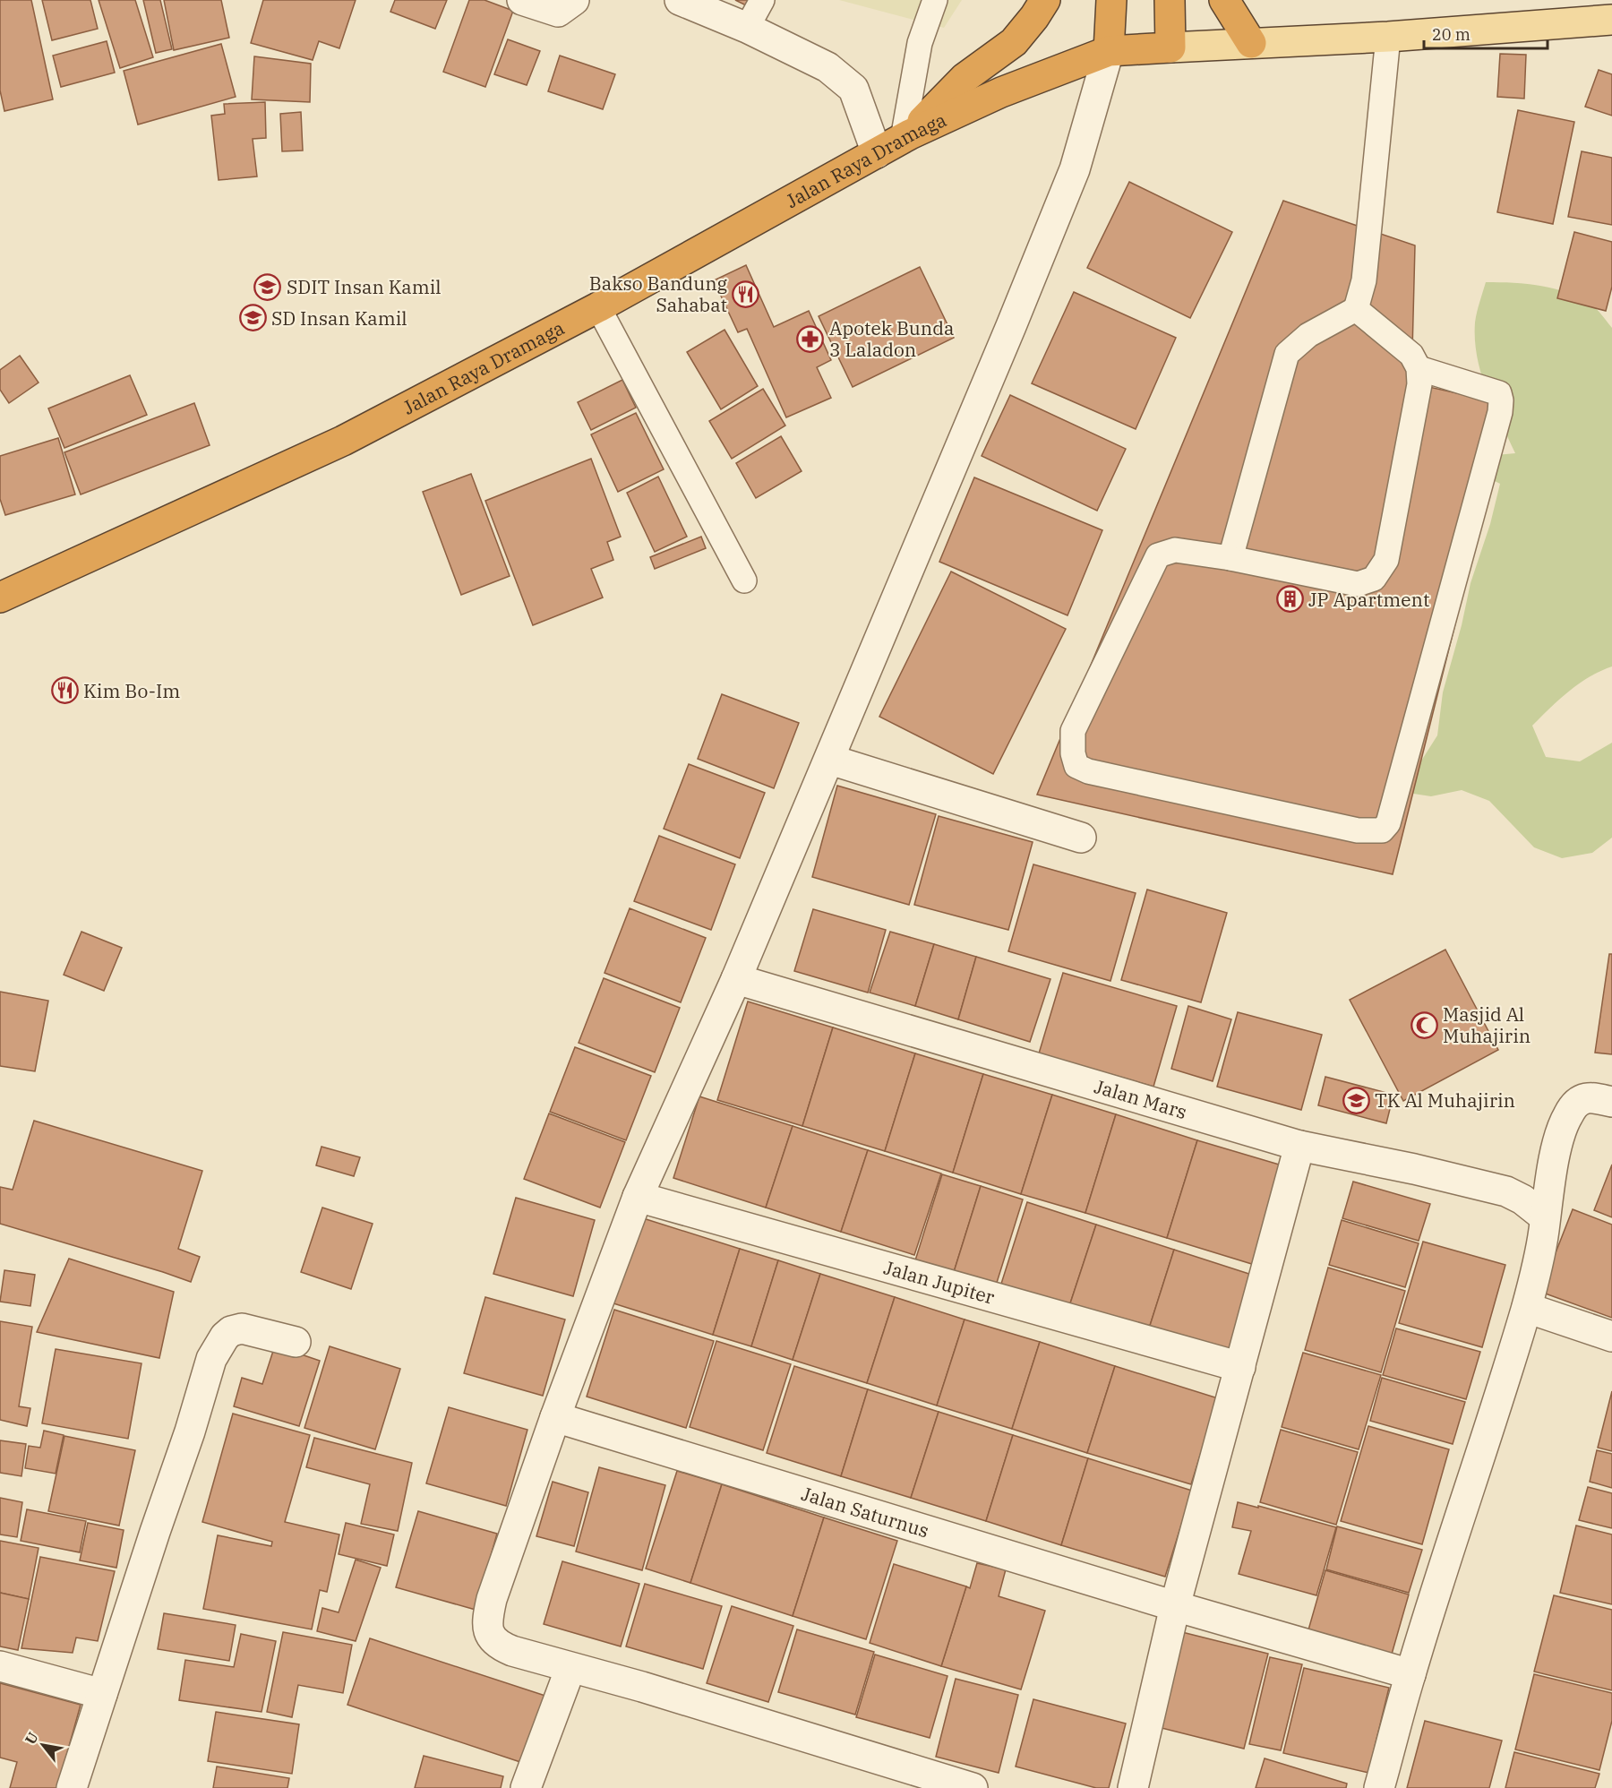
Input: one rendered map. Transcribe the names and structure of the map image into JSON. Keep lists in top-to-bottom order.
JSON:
{
  "streets": {
    "highway": ["Jalan Raya Dramaga"],
    "street": ["Jalan Mars", "Jalan Jupiter", "Jalan Saturnus"]
  },
  "places": {
    "school or university": ["SDIT Insan Kamil", "SD Insan Kamil", "TK Al Muhajirin"],
    "restaurant": ["Bakso Bandung Sahabat", "Kim Bo-Im"],
    "pharmacy": ["Apotek Bunda 3 Laladon"],
    "building": ["JP Apartment"],
    "mosque": ["Masjid Al Muhajirin"]
  },
  "scale_bar": "20 m",
  "north": "top left"
}
